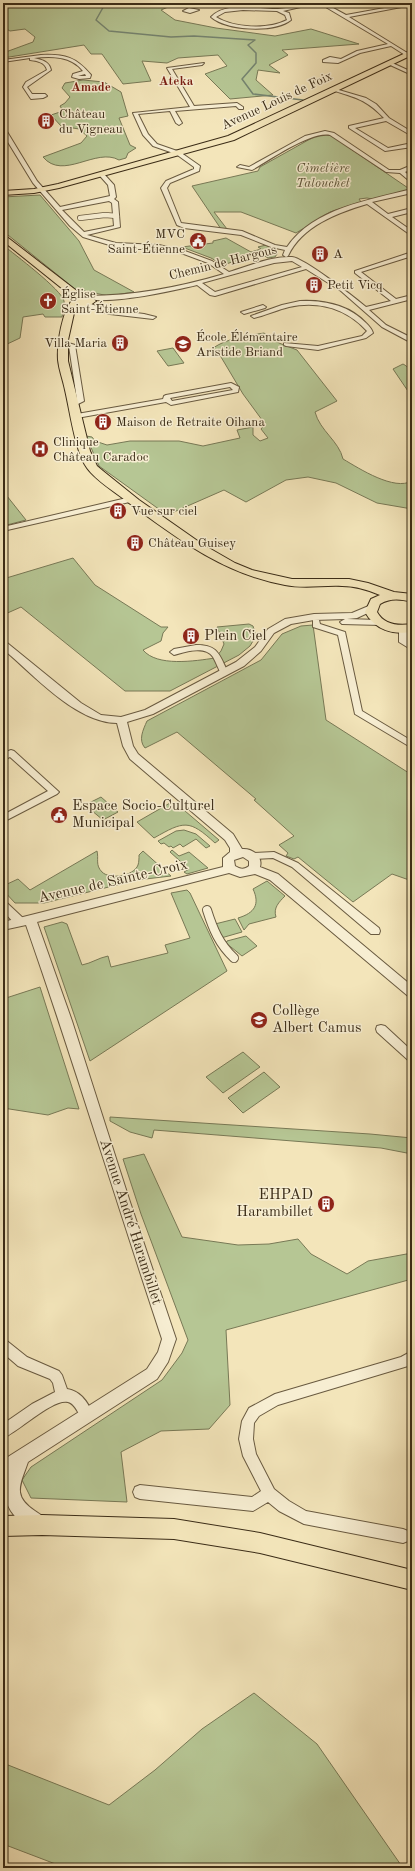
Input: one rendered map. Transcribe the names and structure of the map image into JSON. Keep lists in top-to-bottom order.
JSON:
{
  "streets": {
    "main road": ["Avenue Louis de Foix"],
    "street": ["Chemin de Hargous", "Avenue de Sainte-Croix", "Avenue André Harambillet"]
  },
  "crossings": [
    ["Avenue de Sainte-Croix", "Avenue André Harambillet"]
  ],
  "districts": ["Ateka", "Amade"],
  "parks": ["Cimetière Talouchet"],
  "places": {
    "building": [
      "Château du Vigneau",
      "A",
      "Petit Vicq",
      "Villa Maria",
      "Maison de Retraite Oihana",
      "Vue sur ciel",
      "Château Guisey",
      "Plein Ciel",
      "EHPAD Harambillet"
    ],
    "public building": ["MVC Saint-Étienne", "Espace Socio-Culturel Municipal"],
    "church": ["Église Saint-Étienne"],
    "school or university": ["École Élémentaire Aristide Briand", "Collège Albert Camus"],
    "hospital": ["Clinique Château Caradoc"]
  }
}
